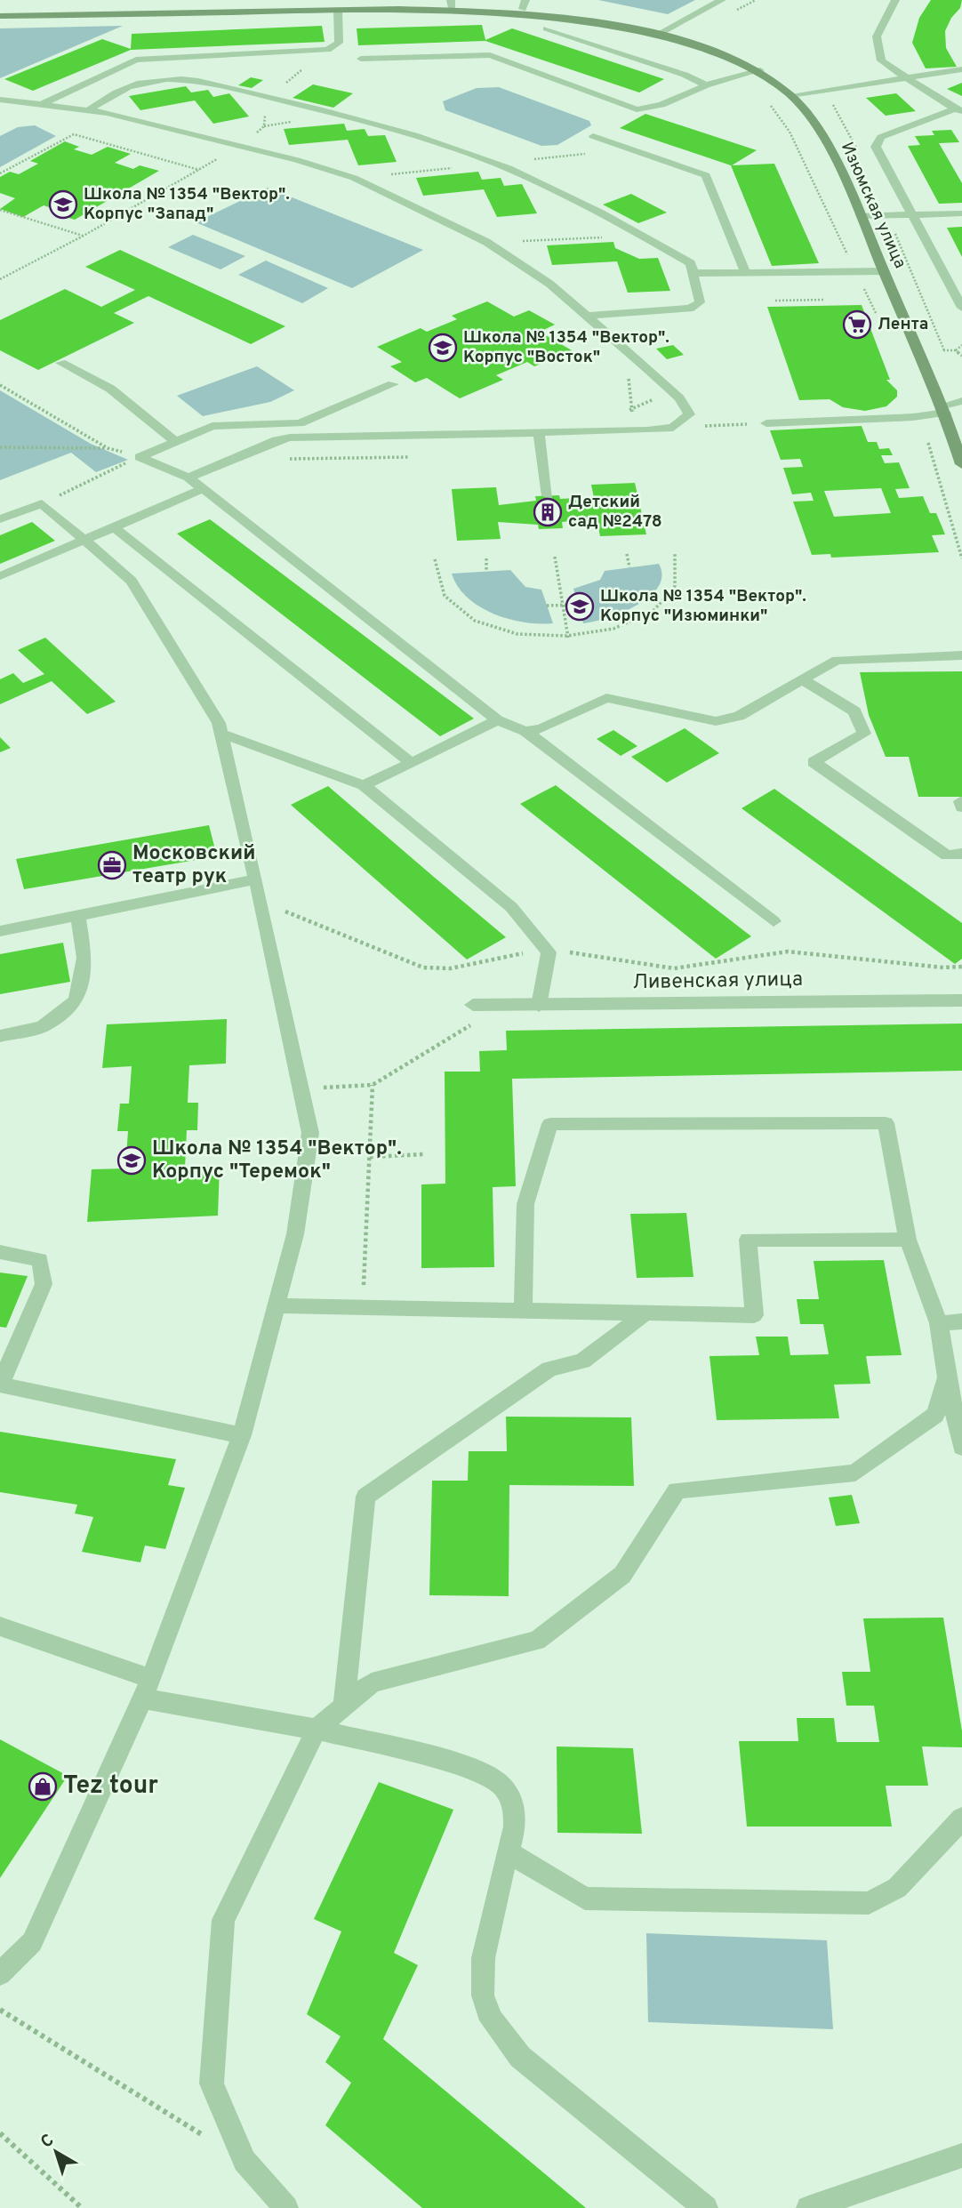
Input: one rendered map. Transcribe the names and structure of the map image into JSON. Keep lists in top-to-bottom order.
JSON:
{
  "streets": {
    "street": ["Изюмская улица", "Ливенская улица"]
  },
  "places": {
    "school or university": [
      "Школа № 1354 \"Вектор\". Корпус \"Запад\"",
      "Школа № 1354 \"Вектор\". Корпус \"Восток\"",
      "Школа № 1354 \"Вектор\". Корпус \"Изюминки\"",
      "Школа № 1354 \"Вектор\". Корпус \"Теремок\""
    ],
    "supermarket": ["Лента"],
    "building": ["Детский сад №2478"],
    "office": ["Московский театр рук"],
    "shop": ["Tez tour"]
  },
  "north": "top left"
}
